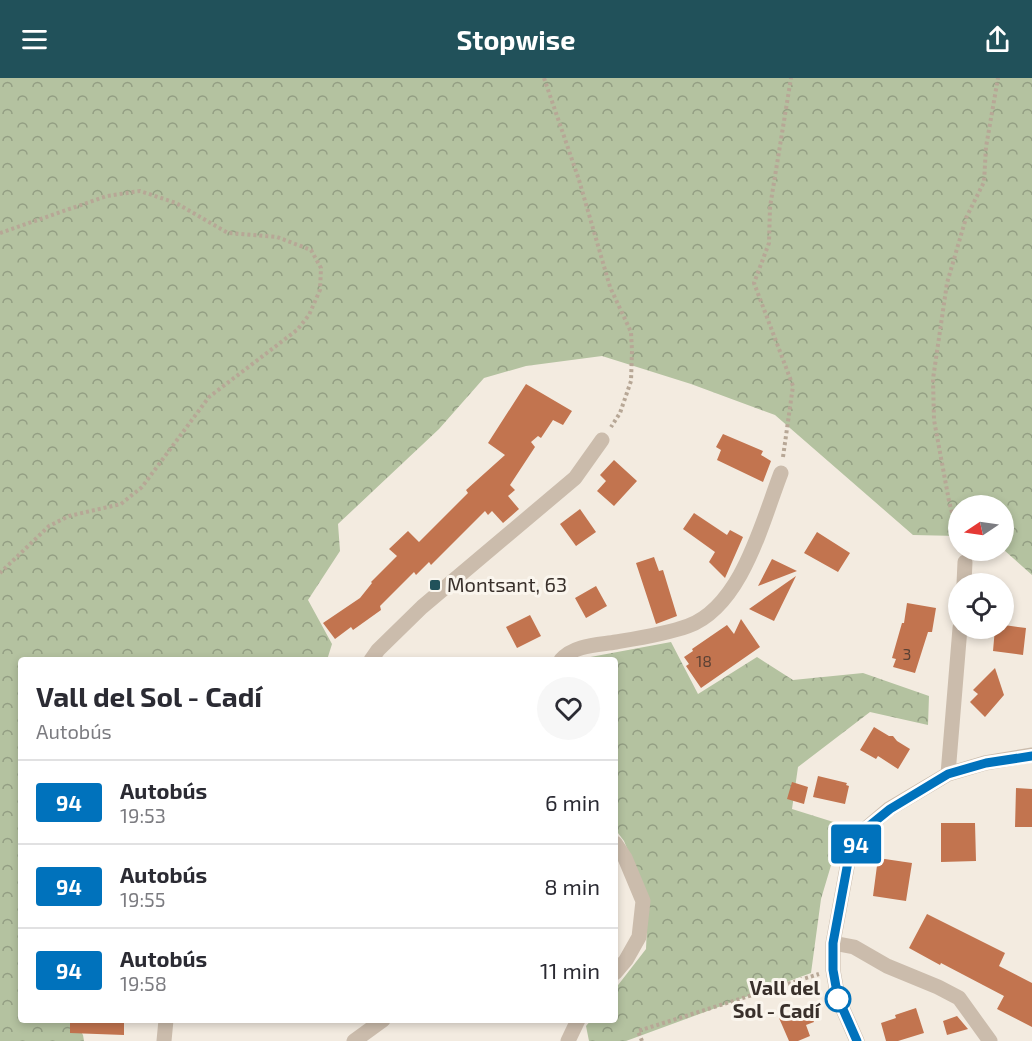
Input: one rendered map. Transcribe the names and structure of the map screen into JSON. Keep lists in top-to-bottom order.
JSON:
{
  "places": {
    "transit": ["Montsant, 63"],
    "other": ["Vall del Sol - Cadí"]
  },
  "lines": ["bus line 94"],
  "house_numbers": ["3", "18"],
  "north": "left",
  "page": {
    "header": "Stopwise",
    "on_map": "94",
    "heading": ["Vall del Sol - Cadí", "Autobús"],
    "list": [
      {
        "mark": "94",
        "name": "Autobús",
        "note": "19:53",
        "value": "6 min"
      },
      {
        "mark": "94",
        "name": "Autobús",
        "note": "19:55",
        "value": "8 min"
      },
      {
        "mark": "94",
        "name": "Autobús",
        "note": "19:58",
        "value": "11 min"
      }
    ]
  }
}
